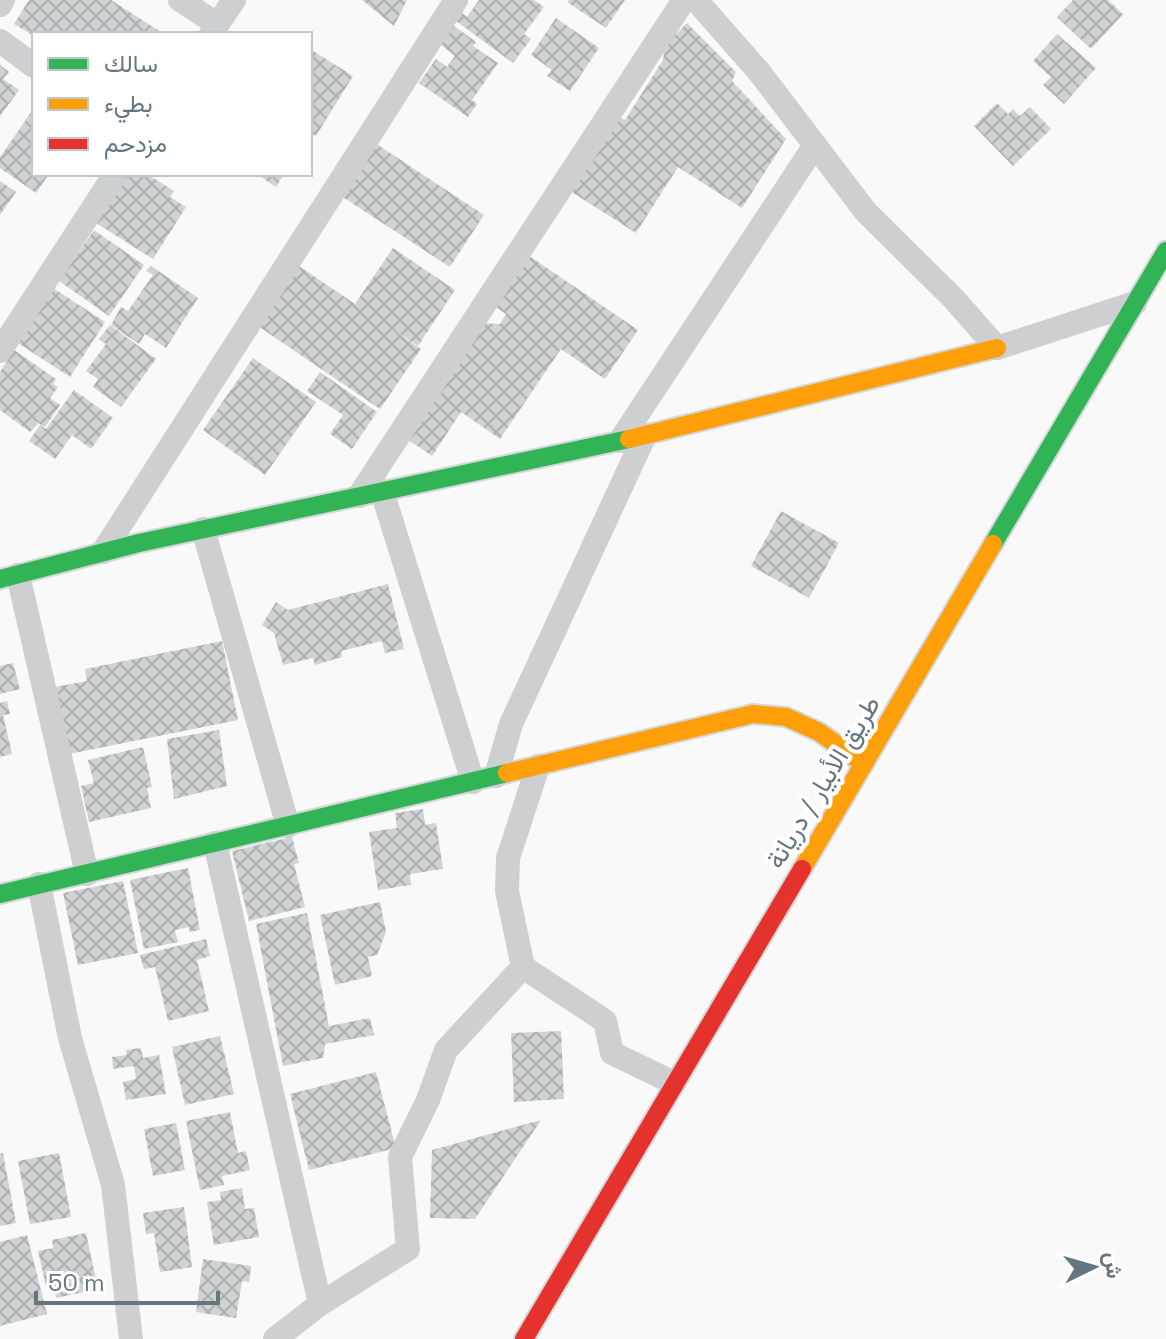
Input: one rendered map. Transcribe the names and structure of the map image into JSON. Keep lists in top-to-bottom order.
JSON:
{
  "streets": {
    "street": ["طريق الأبيار / دريانة"]
  },
  "legend": ["سالك", "بطيء", "مزدحم"],
  "scale_bar": "50 m",
  "north": "right"
}
